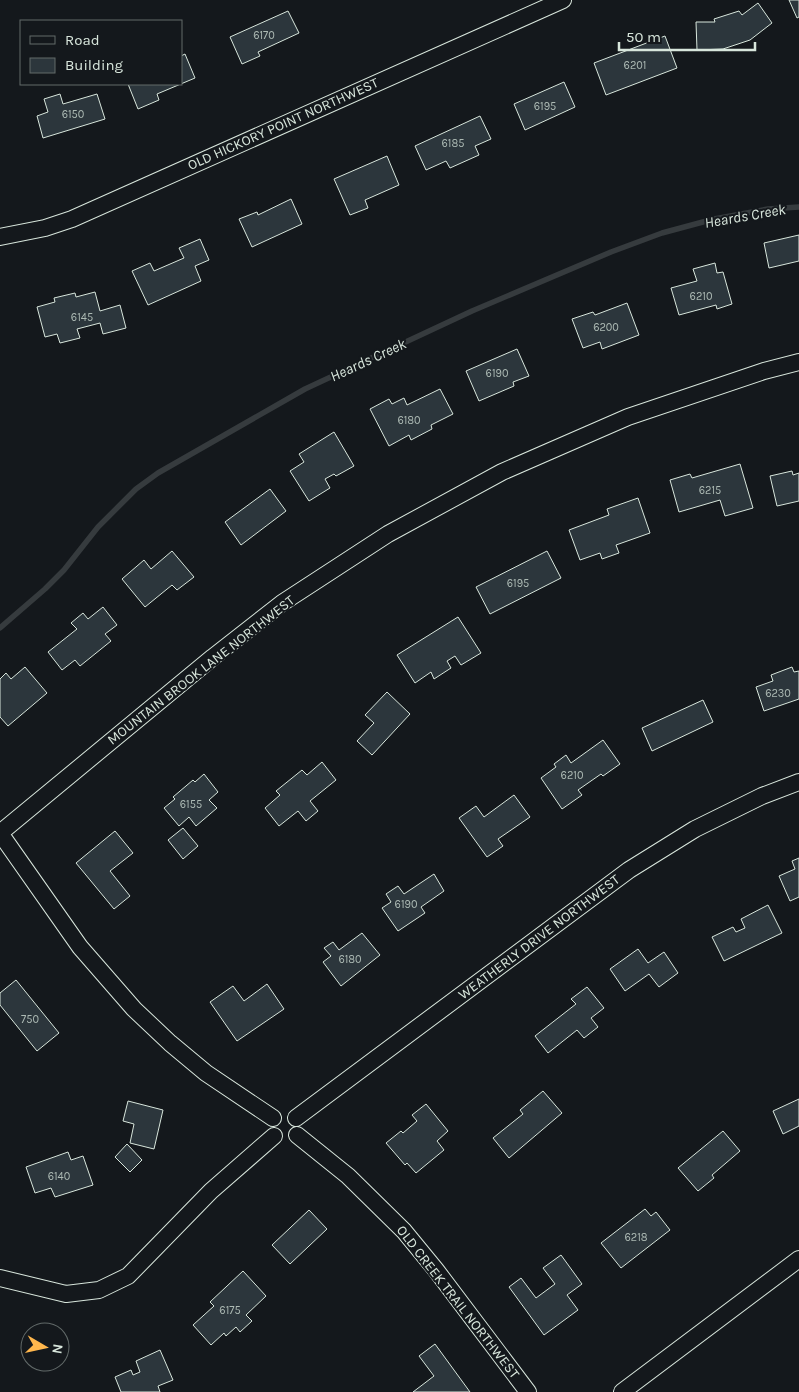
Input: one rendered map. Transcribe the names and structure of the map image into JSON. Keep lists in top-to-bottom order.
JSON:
{
  "streets": {
    "street": [
      "OLD HICKORY POINT NORTHWEST",
      "MOUNTAIN BROOK LANE NORTHWEST",
      "WEATHERLY DRIVE NORTHWEST",
      "OLD CREEK TRAIL NORTHWEST"
    ]
  },
  "crossings": [
    ["WEATHERLY DRIVE NORTHWEST", "OLD CREEK TRAIL NORTHWEST"]
  ],
  "water": ["Heards Creek"],
  "house_numbers": [
    "6170",
    "6201",
    "6195",
    "6150",
    "6185",
    "6210",
    "6145",
    "6200",
    "6190",
    "6180",
    "6215",
    "6195",
    "6230",
    "6210",
    "6155",
    "6190",
    "6180",
    "750",
    "6140",
    "6218",
    "6175"
  ],
  "legend": ["Road", "Building"],
  "scale_bar": "50 m",
  "north": "right"
}
